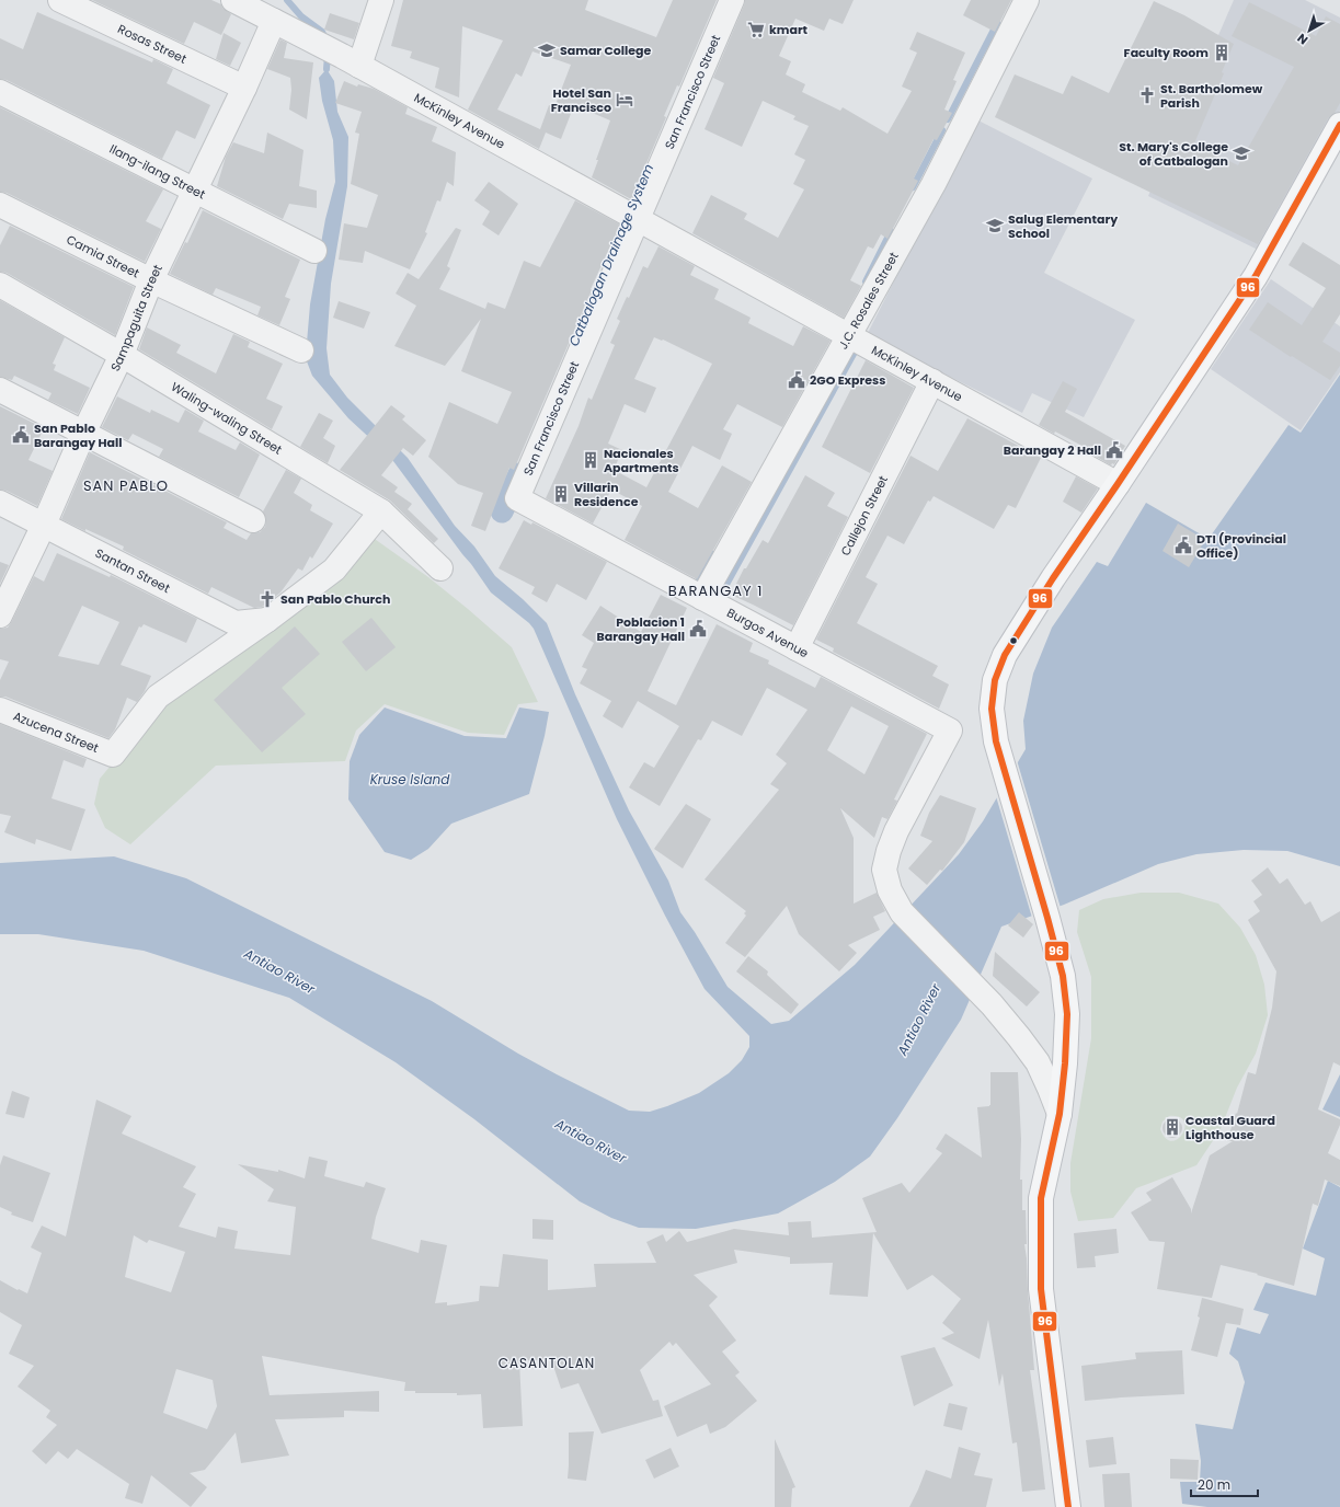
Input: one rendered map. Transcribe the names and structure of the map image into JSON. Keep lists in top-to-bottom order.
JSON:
{
  "streets": {
    "street": [
      "Rosas Street",
      "San Francisco Street",
      "McKinley Avenue",
      "Ilang-ilang Street",
      "Camia Street",
      "J.C. Rosales Street",
      "Sampaguita Street",
      "Waling-waling Street",
      "Callejon Street",
      "Santan Street",
      "Burgos Avenue",
      "Azucena Street"
    ]
  },
  "crossings": [
    ["Rosas Street", "Sampaguita Street"],
    ["San Francisco Street", "McKinley Avenue"],
    ["San Francisco Street", "Burgos Avenue"],
    ["McKinley Avenue", "J.C. Rosales Street"],
    ["McKinley Avenue", "Sampaguita Street"],
    ["McKinley Avenue", "Callejon Street"],
    ["Ilang-ilang Street", "Sampaguita Street"],
    ["Camia Street", "Sampaguita Street"],
    ["J.C. Rosales Street", "Burgos Avenue"],
    ["Sampaguita Street", "Waling-waling Street"],
    ["Sampaguita Street", "Santan Street"],
    ["Callejon Street", "Burgos Avenue"],
    ["Santan Street", "Azucena Street"]
  ],
  "districts": ["SAN PABLO", "BARANGAY 1", "CASANTOLAN"],
  "water": ["Catbalogan Drainage System", "Kruse Island", "Antiao River"],
  "places": {
    "supermarket": ["kmart"],
    "school or university": ["Samar College", "St. Mary's College of Catbalogan", "Salug Elementary School"],
    "building": [
      "Faculty Room",
      "Nacionales Apartments",
      "Villarin Residence",
      "Coastal Guard Lighthouse"
    ],
    "church": ["St. Bartholomew Parish", "San Pablo Church"],
    "hotel": ["Hotel San Francisco"],
    "public building": [
      "2GO Express",
      "San Pablo Barangay Hall",
      "Barangay 2 Hall",
      "DTI (Provincial Office)",
      "Poblacion 1 Barangay Hall"
    ]
  },
  "lines": ["transit line 96"],
  "scale_bar": "20 m",
  "north": "bottom left"
}
